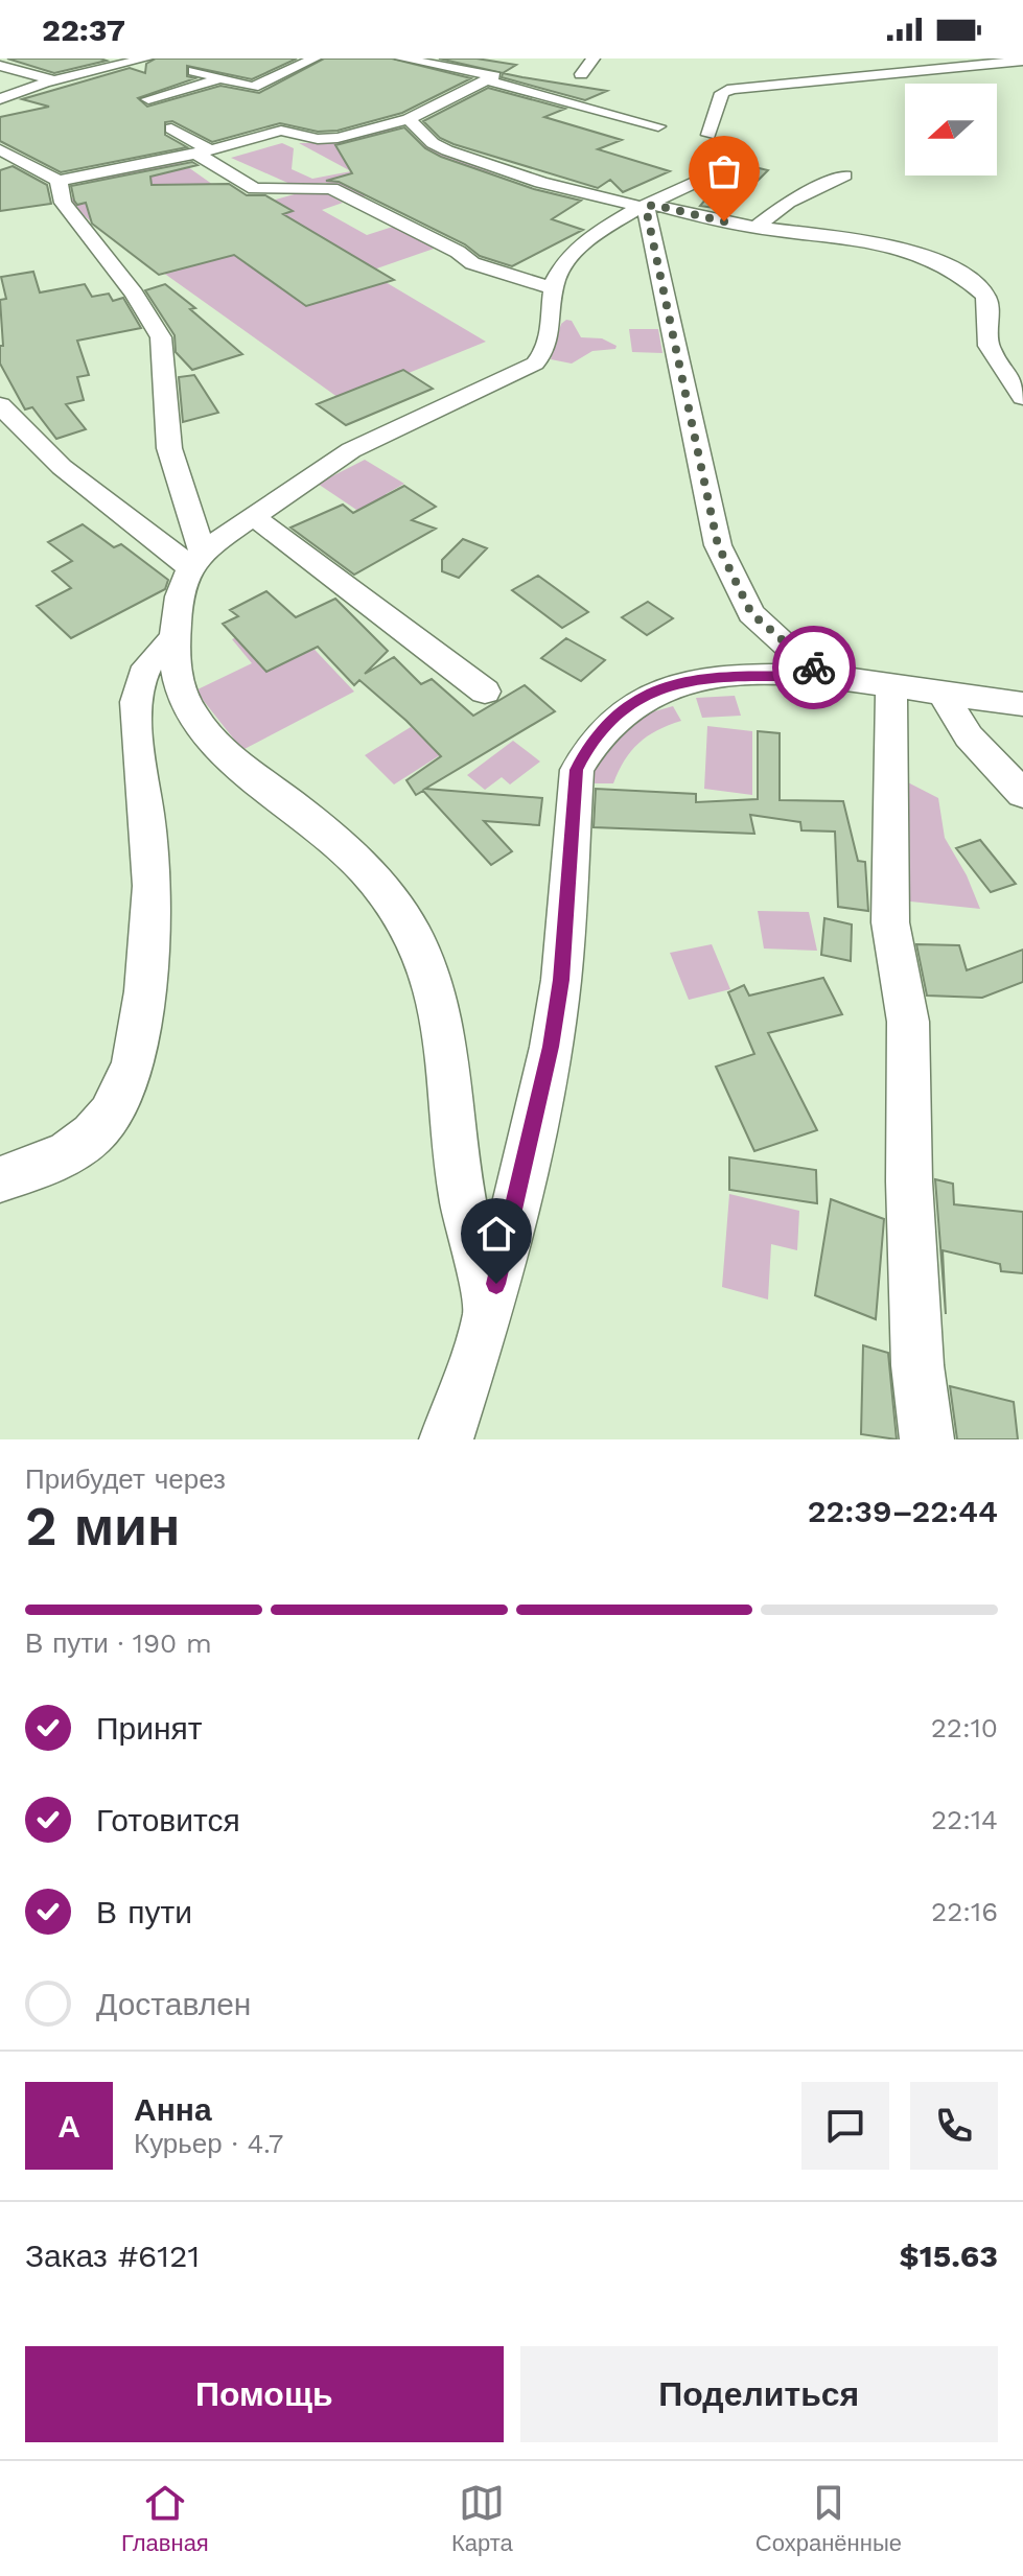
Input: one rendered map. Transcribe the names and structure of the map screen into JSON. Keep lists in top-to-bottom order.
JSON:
{
  "north": "left",
  "page": {
    "status": "22:37",
    "heading": ["2 мин", "Прибудет через", "22:39–22:44"],
    "panel": [
      "Анна",
      "Курьер · 4.7",
      "Заказ #6121",
      "$15.63"
    ],
    "bar": "В пути · 190 m",
    "list": [
      ["Принят", "22:10"],
      ["Готовится", "22:14"],
      ["В пути", "22:16"],
      "Доставлен"
    ],
    "round": "А",
    "buttons": ["Помощь", "Поделиться"],
    "tabs": ["Главная", "Карта", "Сохранённые"]
  }
}
